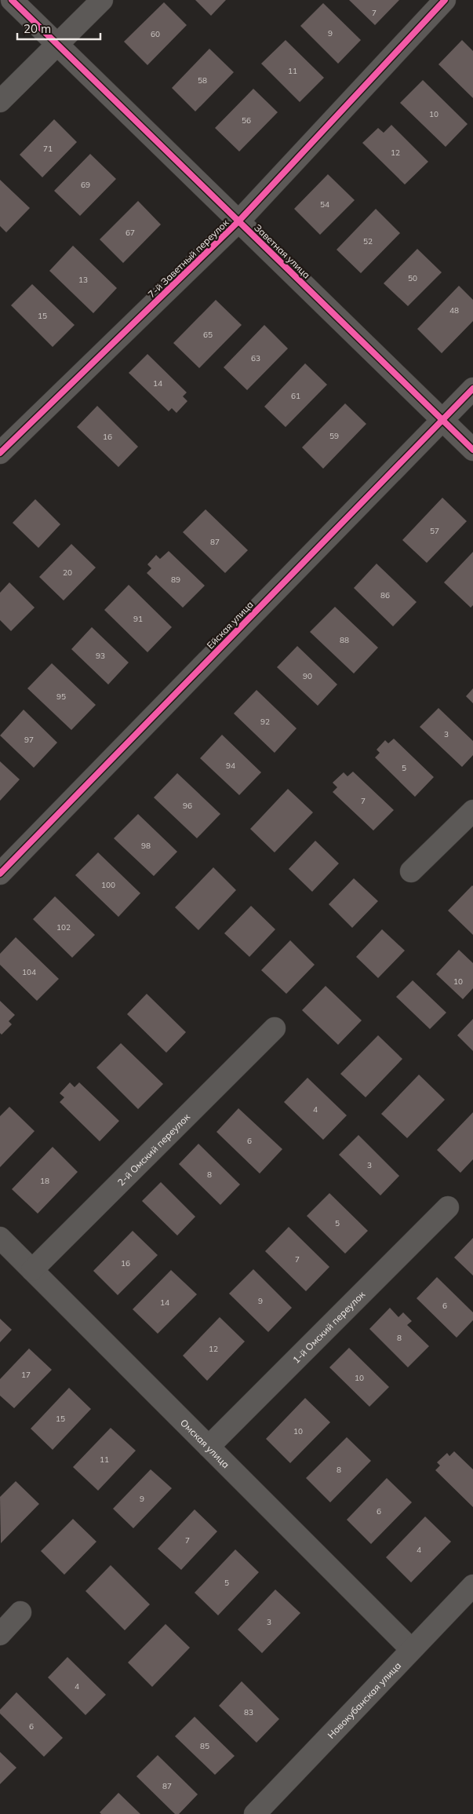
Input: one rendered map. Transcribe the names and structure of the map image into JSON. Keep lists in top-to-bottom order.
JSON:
{
  "streets": {
    "street": [
      "Заветная улица",
      "7-й Заветный переулок",
      "Ейская улица",
      "2-й Омский переулок",
      "1-й Омский переулок",
      "Омская улица",
      "Новокубанская улица"
    ]
  },
  "crossings": [
    ["Заветная улица", "7-й Заветный переулок"],
    ["Заветная улица", "Ейская улица"],
    ["2-й Омский переулок", "Омская улица"],
    ["1-й Омский переулок", "Омская улица"],
    ["Омская улица", "Новокубанская улица"]
  ],
  "house_numbers": [
    "7",
    "9",
    "60",
    "11",
    "58",
    "10",
    "56",
    "71",
    "12",
    "69",
    "54",
    "67",
    "52",
    "50",
    "13",
    "48",
    "15",
    "65",
    "63",
    "14",
    "61",
    "59",
    "16",
    "57",
    "87",
    "20",
    "89",
    "86",
    "91",
    "88",
    "93",
    "90",
    "95",
    "92",
    "3",
    "97",
    "94",
    "5",
    "7",
    "96",
    "98",
    "100",
    "102",
    "104",
    "10",
    "4",
    "6",
    "3",
    "8",
    "18",
    "5",
    "7",
    "16",
    "9",
    "14",
    "6",
    "8",
    "12",
    "17",
    "10",
    "15",
    "10",
    "11",
    "8",
    "9",
    "6",
    "7",
    "4",
    "5",
    "3",
    "4",
    "83",
    "6",
    "85",
    "87"
  ],
  "scale_bar": "20 m"
}
